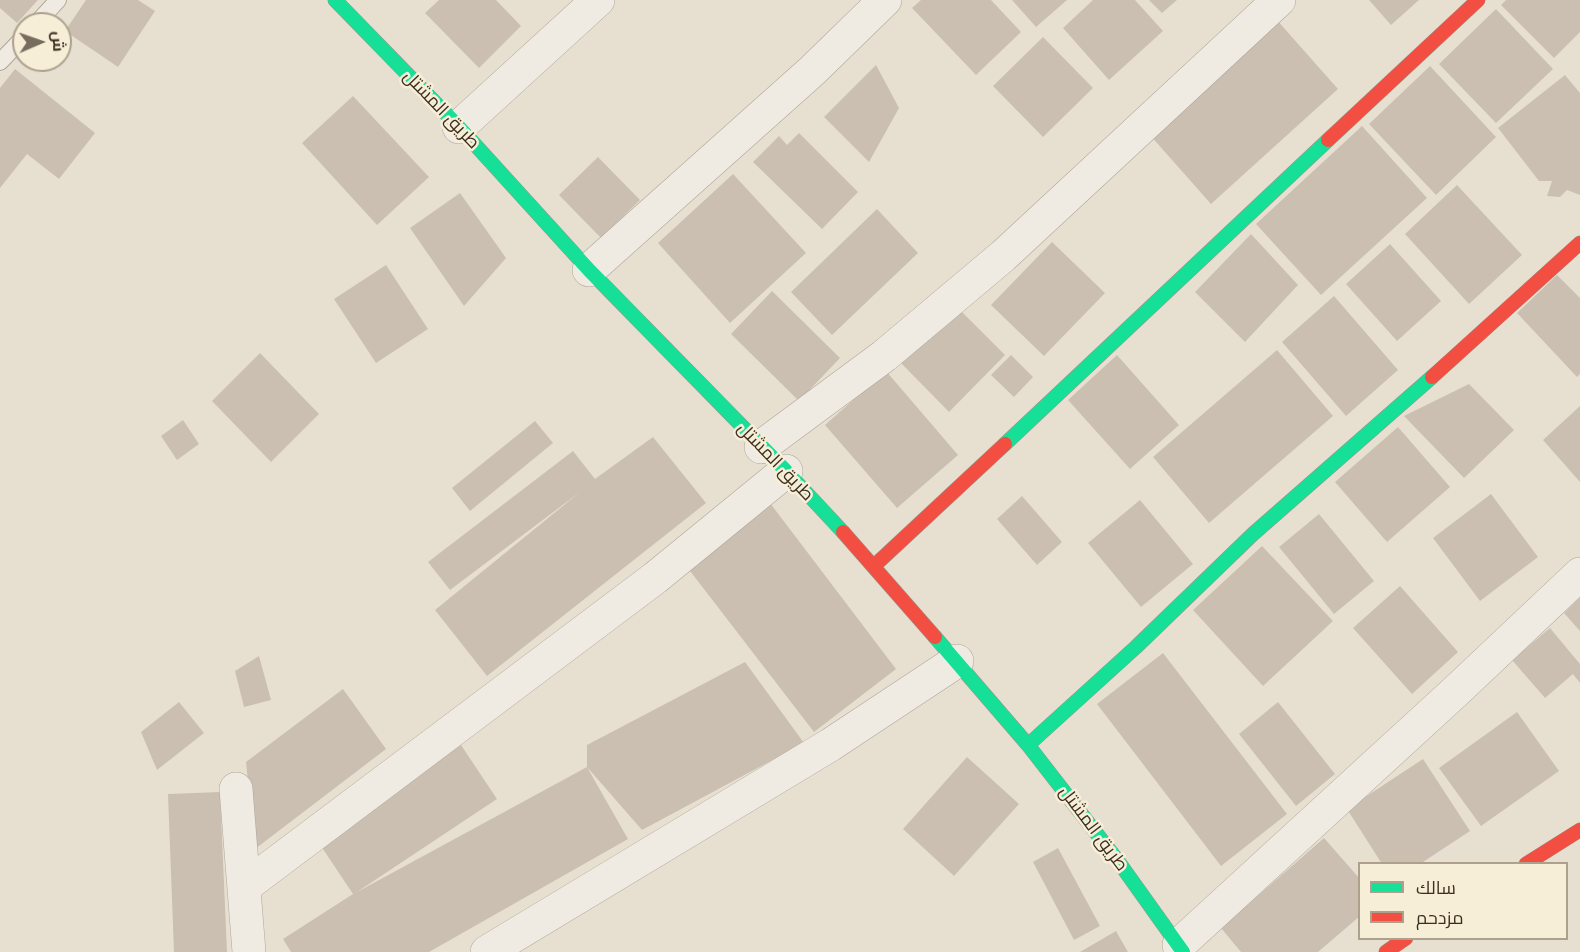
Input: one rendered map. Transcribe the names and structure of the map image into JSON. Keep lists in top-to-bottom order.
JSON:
{
  "streets": {
    "street": ["طريق المشتل"]
  },
  "legend": ["سالك", "مزدحم"],
  "north": "right"
}
